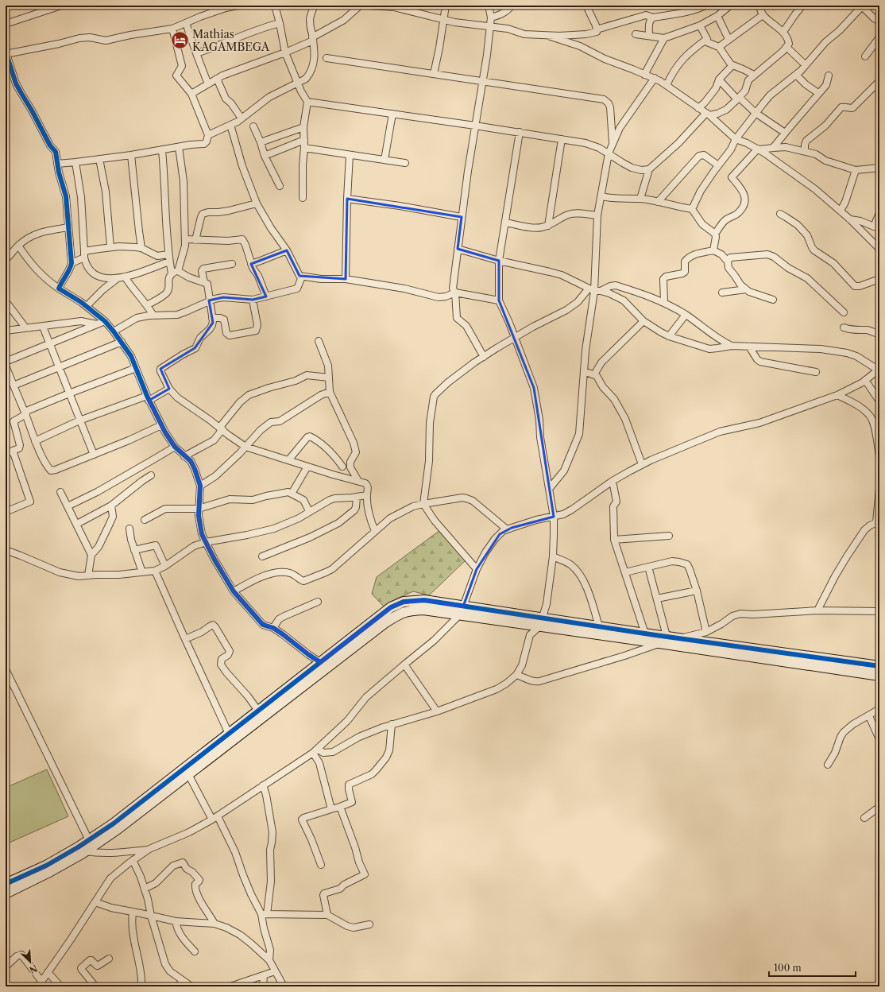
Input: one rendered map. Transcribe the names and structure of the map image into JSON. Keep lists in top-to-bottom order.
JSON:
{
  "places": {
    "hotel": ["Mathias KAGAMBEGA"]
  },
  "scale_bar": "100 m",
  "north": "bottom right"
}
